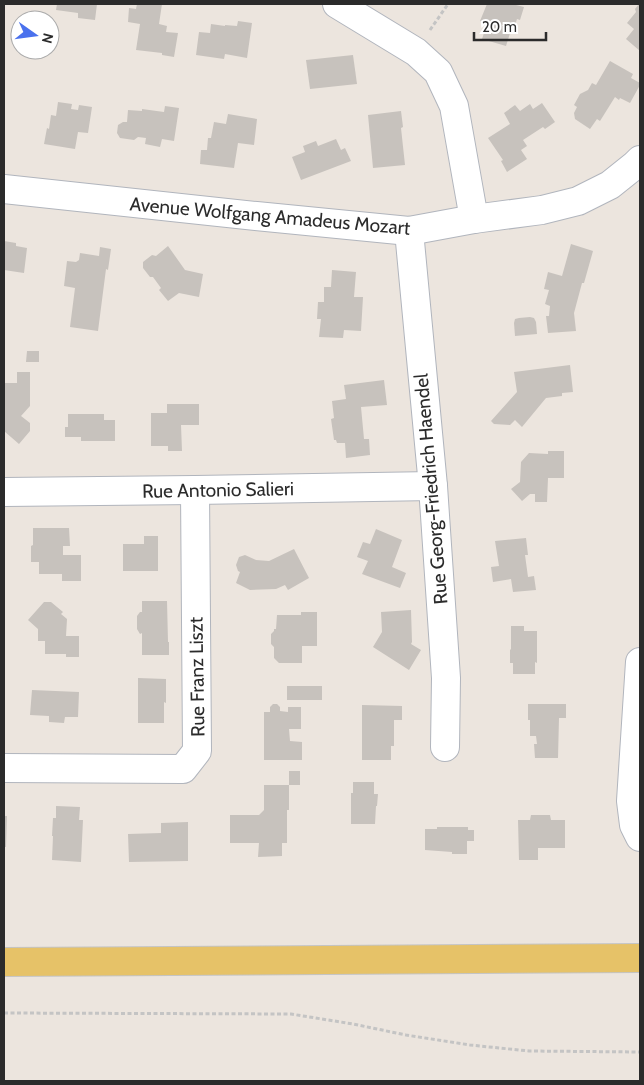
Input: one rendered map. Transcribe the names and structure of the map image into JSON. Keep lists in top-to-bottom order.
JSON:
{
  "streets": {
    "street": [
      "Avenue Wolfgang Amadeus Mozart",
      "Rue Georg-Friedrich Haendel",
      "Rue Antonio Salieri",
      "Rue Franz Liszt"
    ]
  },
  "crossings": [
    ["Avenue Wolfgang Amadeus Mozart", "Rue Georg-Friedrich Haendel"],
    ["Rue Georg-Friedrich Haendel", "Rue Antonio Salieri"],
    ["Rue Antonio Salieri", "Rue Franz Liszt"]
  ],
  "scale_bar": "20 m",
  "north": "right"
}
